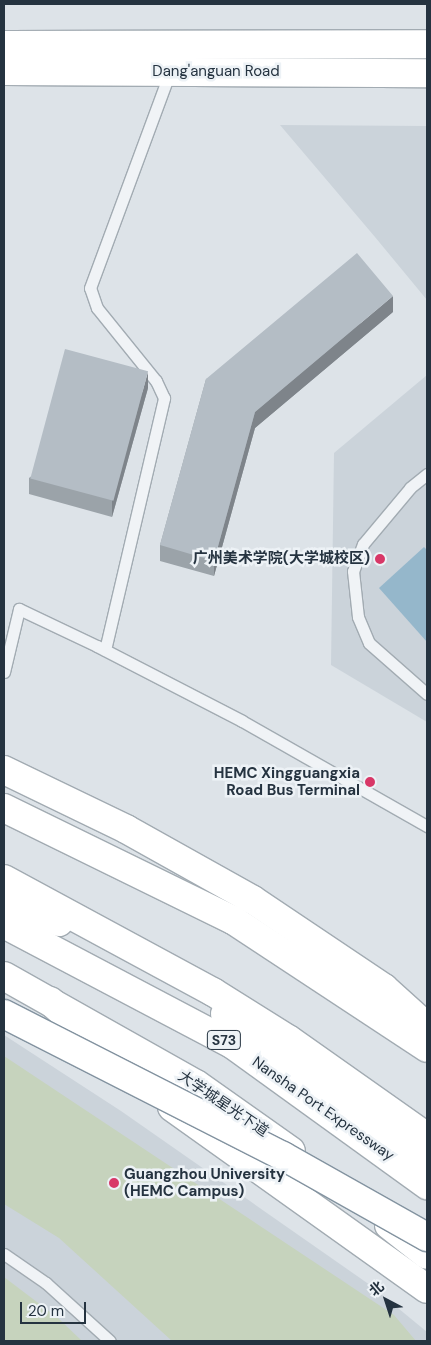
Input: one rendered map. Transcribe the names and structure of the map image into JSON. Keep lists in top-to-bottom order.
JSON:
{
  "streets": {
    "main road": [
      "Dang'anguan Road",
      "S73",
      "大学城星光下道",
      "Nansha Port Expressway"
    ]
  },
  "places": ["广州美术学院(大学城校区)", "HEMC Xingguangxia Road Bus Terminal", "Guangzhou University (HEMC Campus)"],
  "scale_bar": "20 m",
  "north": "top left"
}
